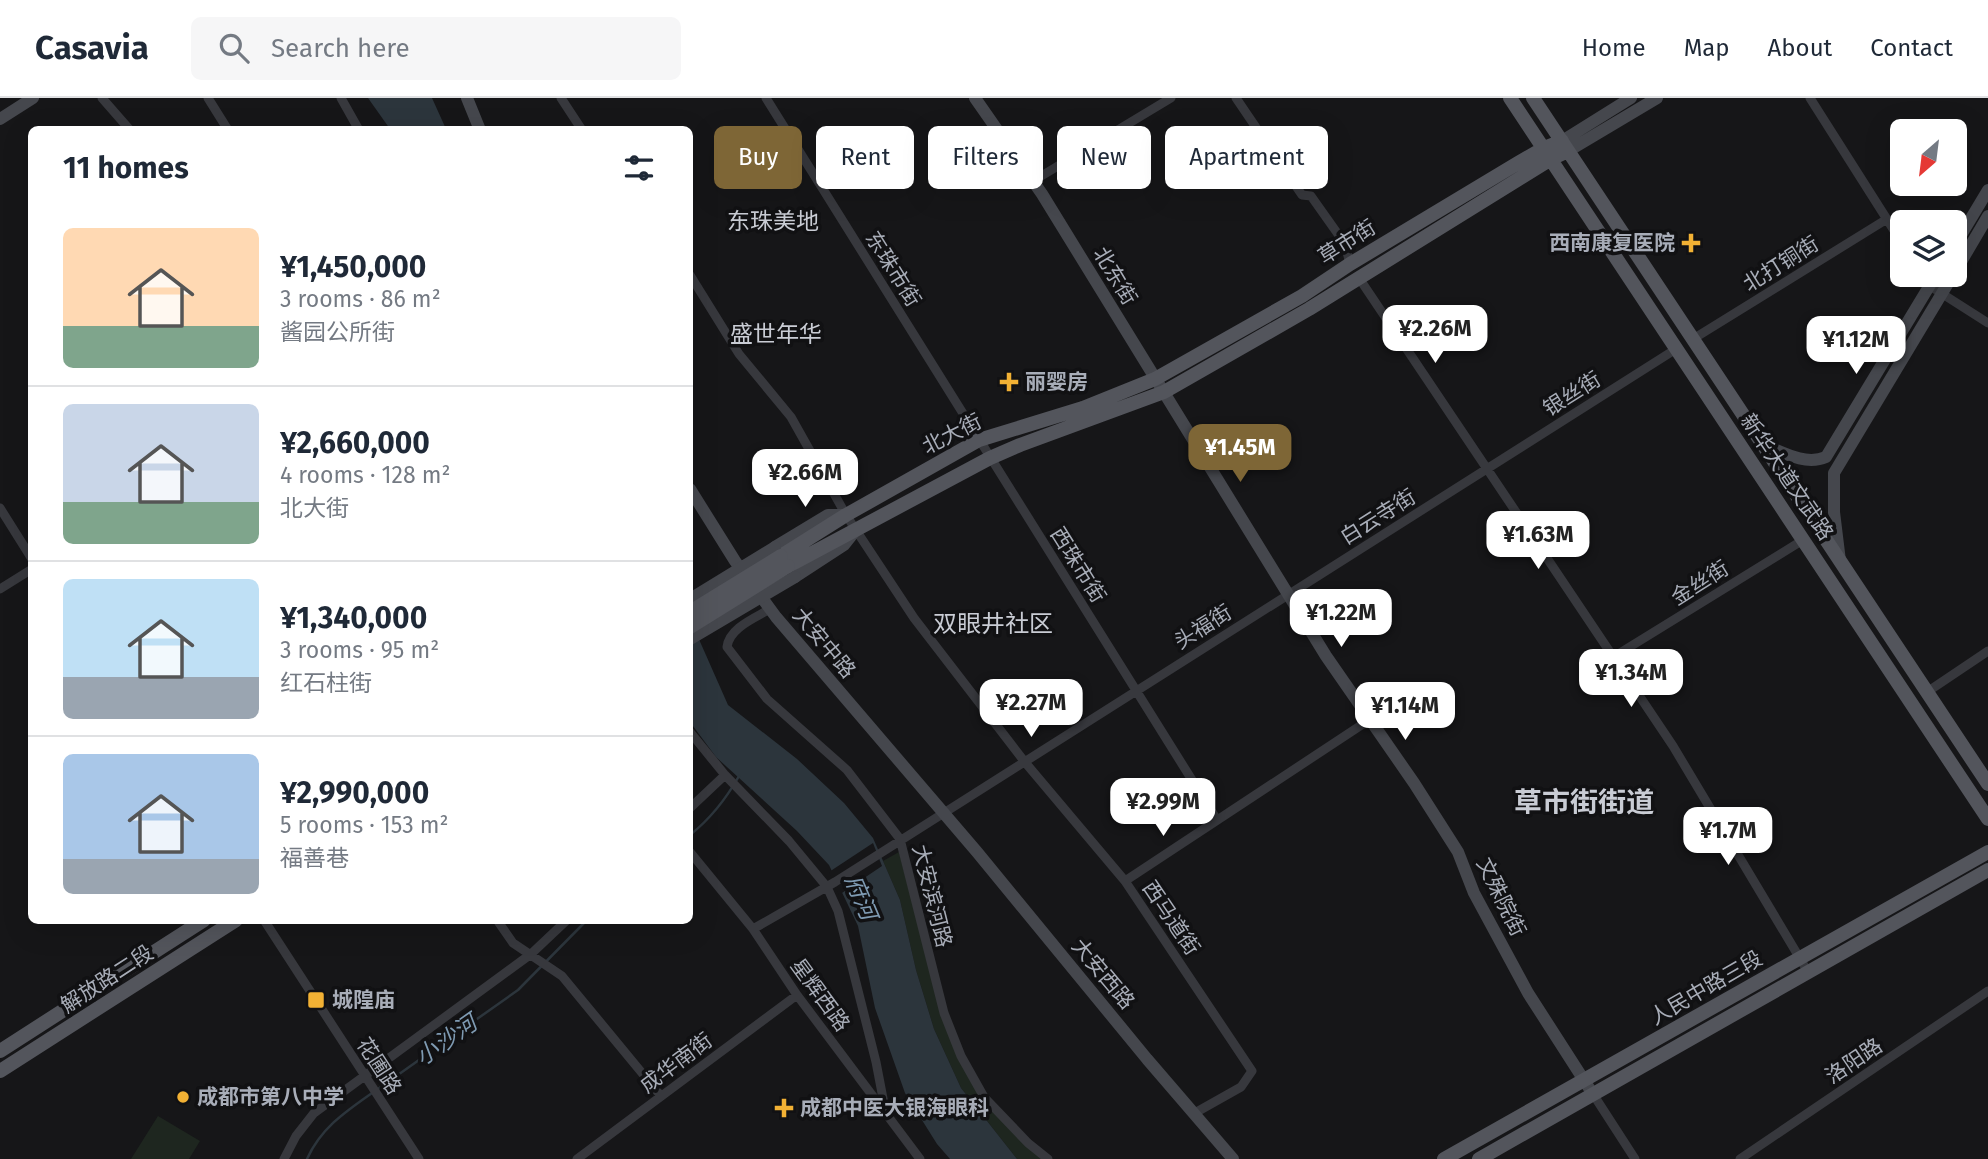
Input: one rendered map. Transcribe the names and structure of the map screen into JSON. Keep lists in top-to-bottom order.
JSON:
{
  "streets": {
    "main road": [
      "草市街",
      "北大街",
      "新华大道文武路",
      "解放路二段",
      "人民中路三段"
    ],
    "street": [
      "北打铜街",
      "东珠市街",
      "北东街",
      "银丝街",
      "白云寺街",
      "西珠市街",
      "金丝街",
      "头福街",
      "大安中路",
      "大安滨河路",
      "文殊院街",
      "西马道街",
      "大安西路",
      "星辉西路",
      "洛阳路",
      "成华南街",
      "花圃路"
    ]
  },
  "crossings": [
    ["草市街", "北东街"],
    ["草市街", "北大街"],
    ["草市街", "新华大道文武路"],
    ["北打铜街", "新华大道文武路"],
    ["东珠市街", "北大街"],
    ["东珠市街", "西珠市街"],
    ["北东街", "北大街"],
    ["北东街", "白云寺街"],
    ["北东街", "头福街"],
    ["北东街", "文殊院街"],
    ["银丝街", "新华大道文武路"],
    ["银丝街", "白云寺街"],
    ["北大街", "西珠市街"],
    ["北大街", "西马道街"],
    ["新华大道文武路", "金丝街"],
    ["白云寺街", "头福街"],
    ["白云寺街", "文殊院街"],
    ["西珠市街", "头福街"],
    ["头福街", "大安中路"],
    ["头福街", "大安滨河路"],
    ["头福街", "文殊院街"],
    ["头福街", "西马道街"],
    ["头福街", "大安西路"],
    ["头福街", "星辉西路"],
    ["大安中路", "大安滨河路"],
    ["大安中路", "大安西路"],
    ["文殊院街", "人民中路三段"],
    ["西马道街", "大安西路"],
    ["星辉西路", "成华南街"]
  ],
  "districts": [
    "东珠美地",
    "盛世年华",
    "双眼井社区",
    "草市街街道"
  ],
  "water": ["府河", "小沙河"],
  "places": {
    "health": ["西南康复医院", "丽婴房", "成都中医大银海眼科"],
    "transit": ["城隍庙"],
    "other": ["成都市第八中学"]
  },
  "north": "bottom left",
  "page": {
    "header": "Casavia",
    "search": "Search here",
    "nav": [
      "Home",
      "Map",
      "About",
      "Contact"
    ],
    "chip": [
      "Buy",
      "Rent",
      "Filters",
      "New",
      "Apartment"
    ],
    "heading": "11 homes",
    "list": [
      {
        "name": "¥1,450,000",
        "note": "3 rooms · 86 m² · 酱园公所街"
      },
      {
        "name": "¥2,660,000",
        "note": "4 rooms · 128 m² · 北大街"
      },
      {
        "name": "¥1,340,000",
        "note": "3 rooms · 95 m² · 红石柱街"
      },
      {
        "name": "¥2,990,000",
        "note": "5 rooms · 153 m² · 福善巷"
      }
    ],
    "price": [
      "¥2.26M",
      "¥1.12M",
      "¥1.45M",
      "¥2.66M",
      "¥1.63M",
      "¥1.22M",
      "¥1.34M",
      "¥2.27M",
      "¥1.14M",
      "¥2.99M",
      "¥1.7M"
    ]
  }
}
